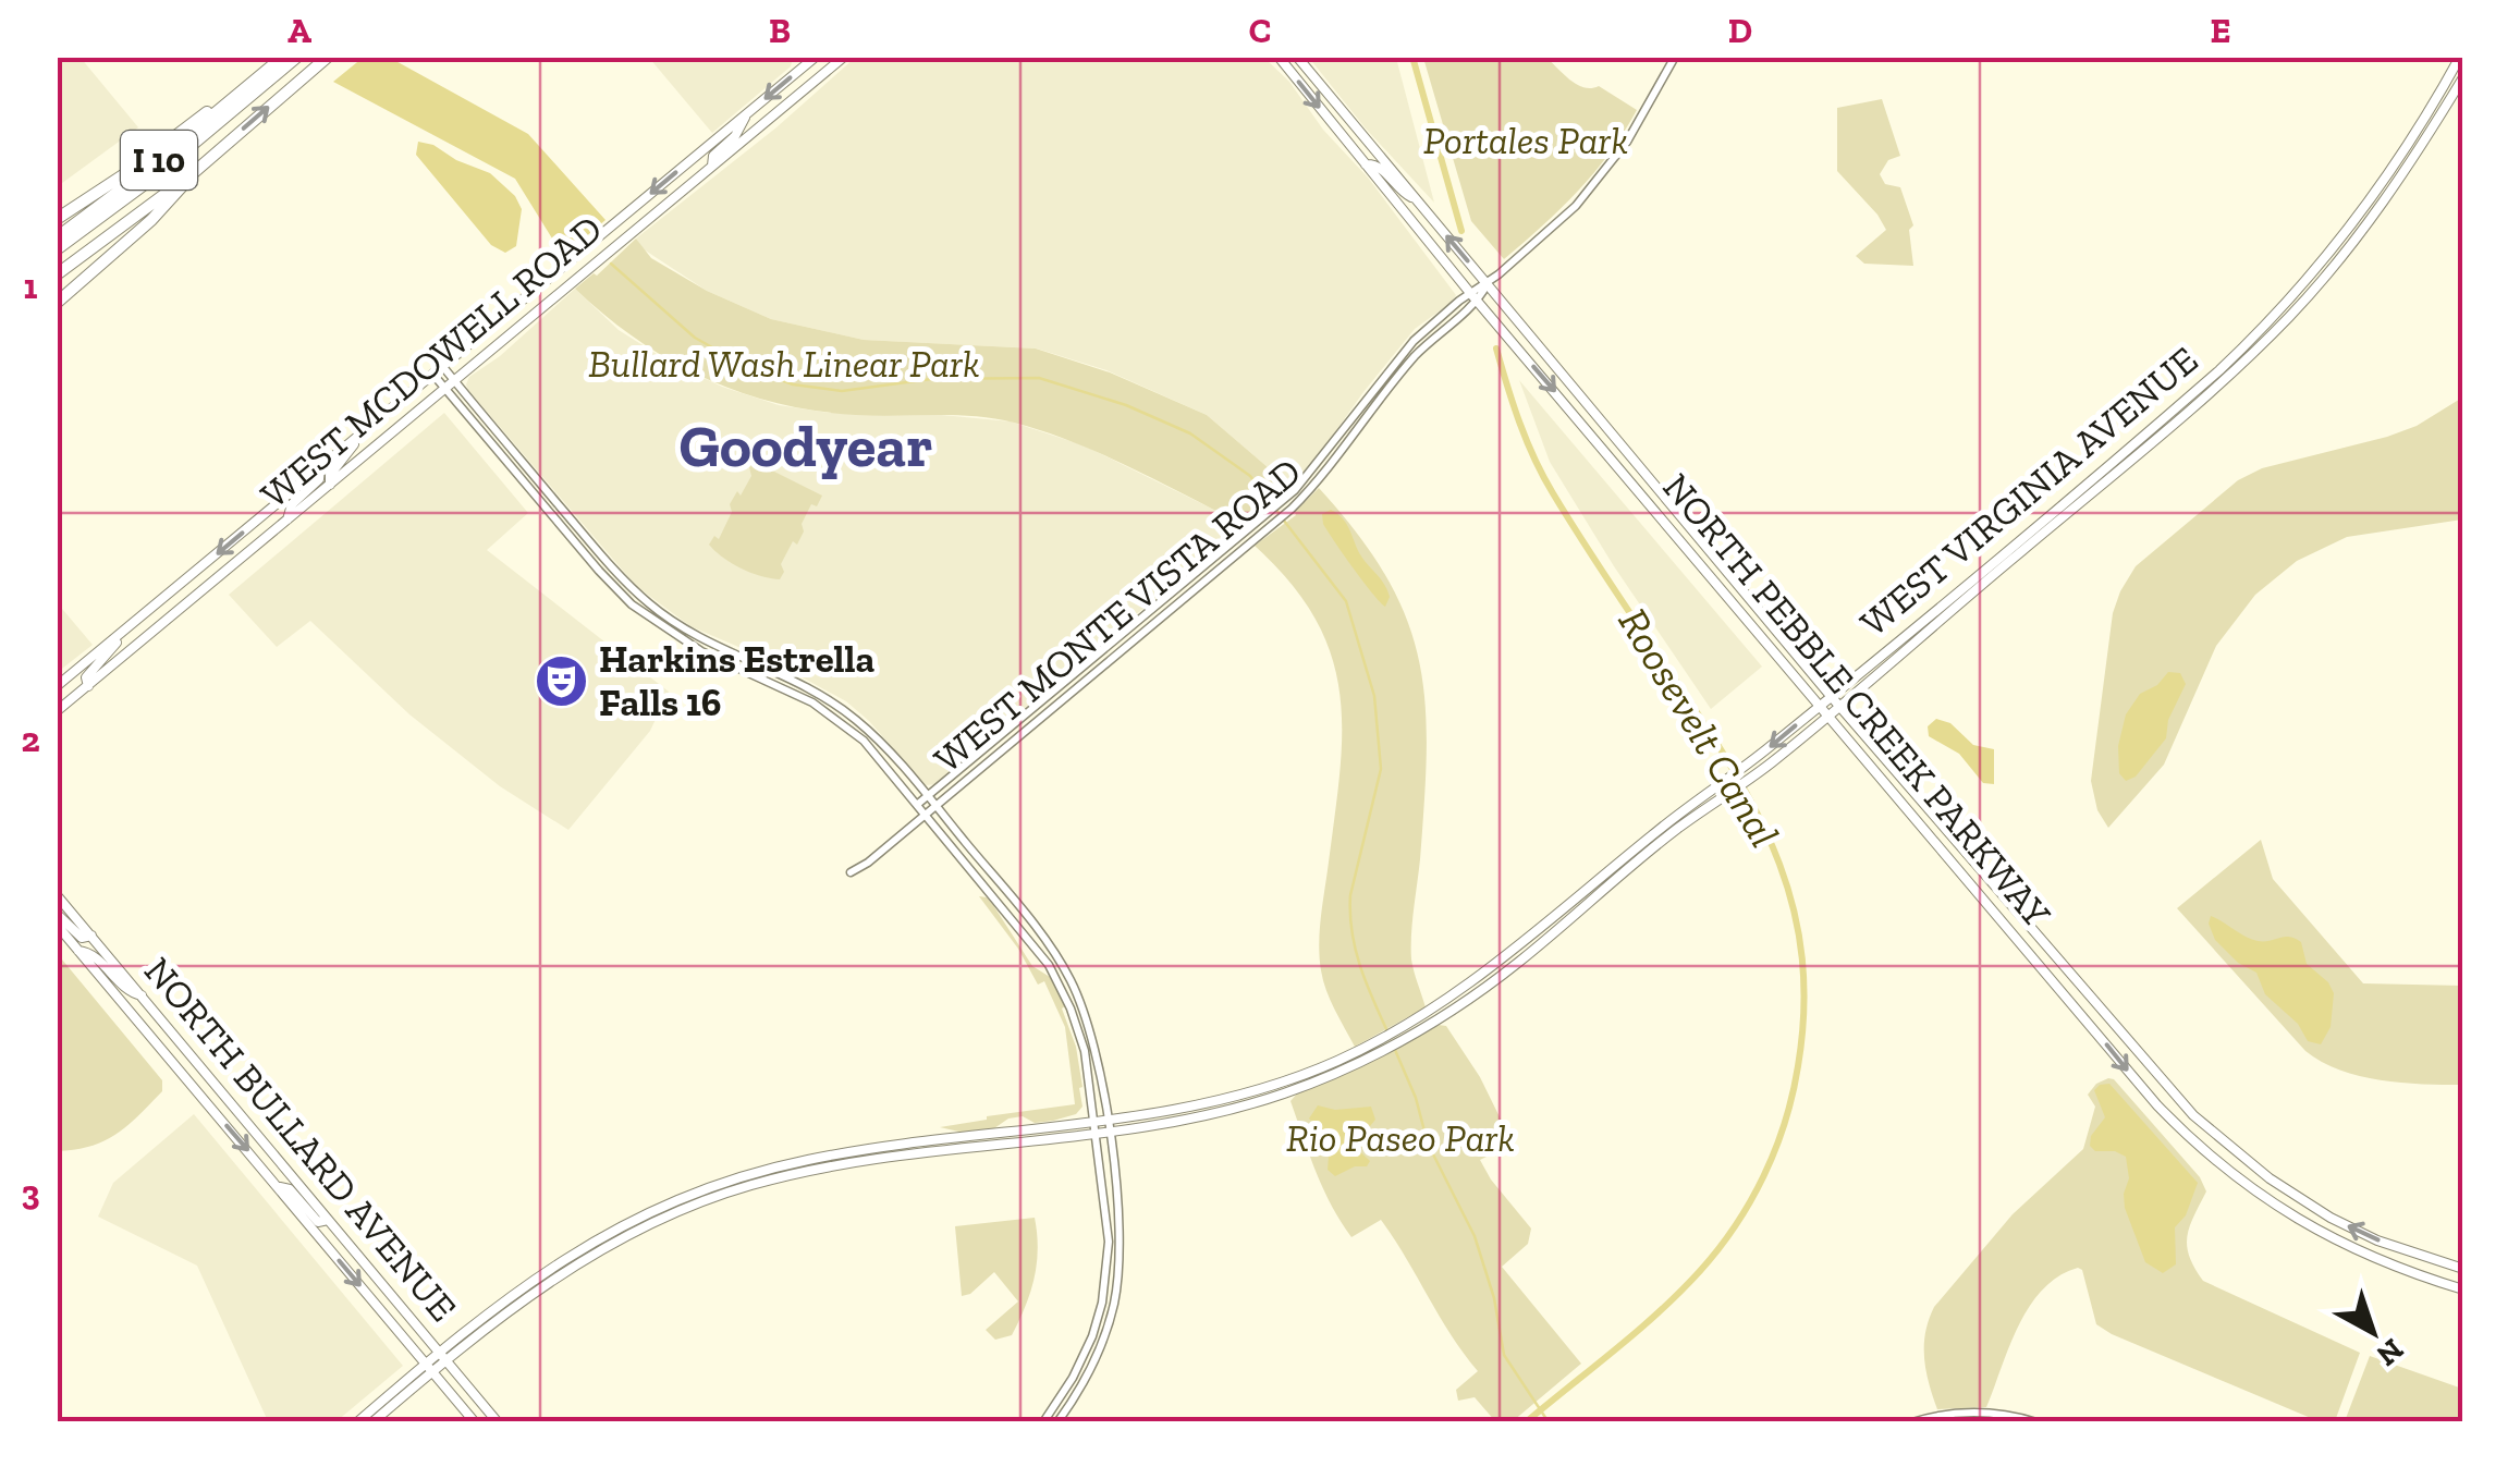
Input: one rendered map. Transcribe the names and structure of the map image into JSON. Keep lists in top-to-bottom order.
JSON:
{
  "streets": {
    "highway": ["I 10"],
    "main road": [
      "WEST MCDOWELL ROAD",
      "WEST VIRGINIA AVENUE",
      "NORTH PEBBLE CREEK PARKWAY",
      "NORTH BULLARD AVENUE"
    ],
    "street": ["WEST MONTE VISTA ROAD"]
  },
  "crossings": [
    ["WEST VIRGINIA AVENUE", "NORTH PEBBLE CREEK PARKWAY"],
    ["WEST MONTE VISTA ROAD", "NORTH PEBBLE CREEK PARKWAY"]
  ],
  "districts": ["Goodyear"],
  "water": ["Roosevelt Canal"],
  "parks": ["Portales Park", "Bullard Wash Linear Park", "Rio Paseo Park"],
  "places": {
    "theatre": ["Harkins Estrella Falls 16"]
  },
  "north": "bottom right",
  "grid": {
    "columns": [
      "A",
      "B",
      "C",
      "D",
      "E"
    ],
    "rows": ["1", "2", "3"]
  }
}
